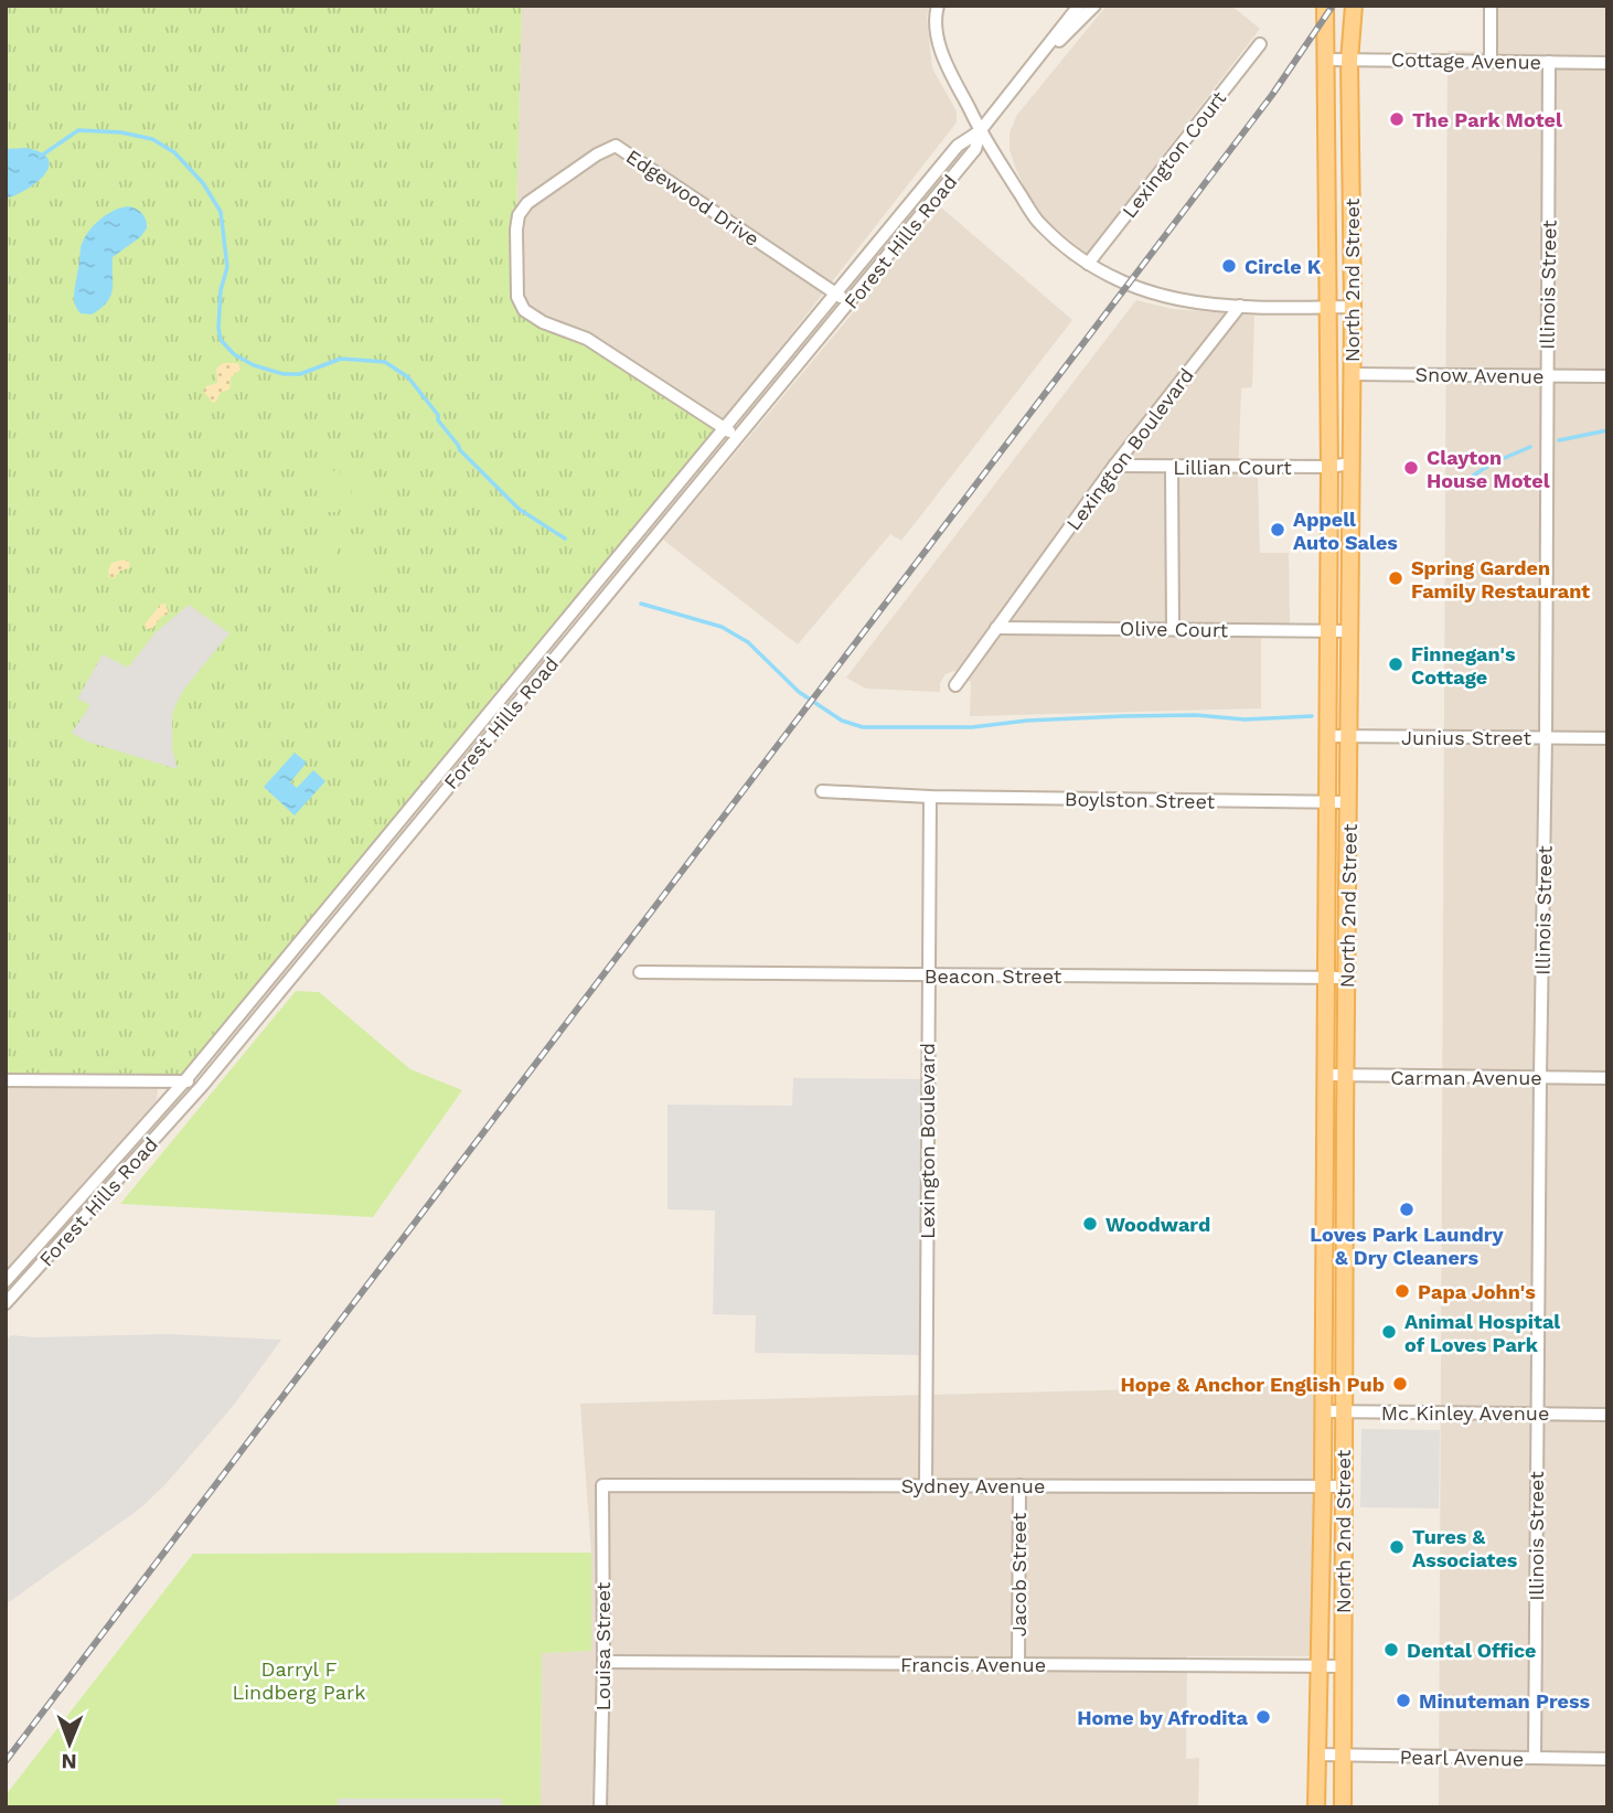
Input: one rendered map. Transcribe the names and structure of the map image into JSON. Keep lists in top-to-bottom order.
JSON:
{
  "streets": {
    "main road": ["North 2nd Street"],
    "street": [
      "Cottage Avenue",
      "Lexington Court",
      "Edgewood Drive",
      "Forest Hills Road",
      "Illinois Street",
      "Snow Avenue",
      "Lexington Boulevard",
      "Lillian Court",
      "Olive Court",
      "Junius Street",
      "Boylston Street",
      "Beacon Street",
      "Carman Avenue",
      "Mc Kinley Avenue",
      "Sydney Avenue",
      "Jacob Street",
      "Louisa Street",
      "Francis Avenue",
      "Pearl Avenue"
    ]
  },
  "crossings": [
    ["Cottage Avenue", "North 2nd Street"],
    ["Cottage Avenue", "Illinois Street"],
    ["Edgewood Drive", "Forest Hills Road"],
    ["North 2nd Street", "Snow Avenue"],
    ["North 2nd Street", "Lillian Court"],
    ["North 2nd Street", "Olive Court"],
    ["North 2nd Street", "Junius Street"],
    ["North 2nd Street", "Boylston Street"],
    ["North 2nd Street", "Beacon Street"],
    ["North 2nd Street", "Carman Avenue"],
    ["North 2nd Street", "Mc Kinley Avenue"],
    ["North 2nd Street", "Sydney Avenue"],
    ["North 2nd Street", "Francis Avenue"],
    ["North 2nd Street", "Pearl Avenue"],
    ["Illinois Street", "Snow Avenue"],
    ["Illinois Street", "Junius Street"],
    ["Illinois Street", "Carman Avenue"],
    ["Illinois Street", "Mc Kinley Avenue"],
    ["Illinois Street", "Pearl Avenue"],
    ["Lexington Boulevard", "Lillian Court"],
    ["Lexington Boulevard", "Olive Court"],
    ["Lexington Boulevard", "Boylston Street"],
    ["Lexington Boulevard", "Beacon Street"],
    ["Lexington Boulevard", "Sydney Avenue"],
    ["Sydney Avenue", "Jacob Street"],
    ["Sydney Avenue", "Louisa Street"],
    ["Jacob Street", "Francis Avenue"],
    ["Louisa Street", "Francis Avenue"]
  ],
  "parks": ["Darryl F Lindberg Park"],
  "places": [
    "The Park Motel",
    "Circle K",
    "Clayton House Motel",
    "Appell Auto Sales",
    "Spring Garden Family Restaurant",
    "Finnegan's Cottage",
    "Loves Park Laundry & Dry Cleaners",
    "Woodward",
    "Papa John's",
    "Animal Hospital of Loves Park",
    "Hope & Anchor English Pub",
    "Tures & Associates",
    "Dental Office",
    "Minuteman Press",
    "Home by Afrodita"
  ],
  "north": "bottom"
}
